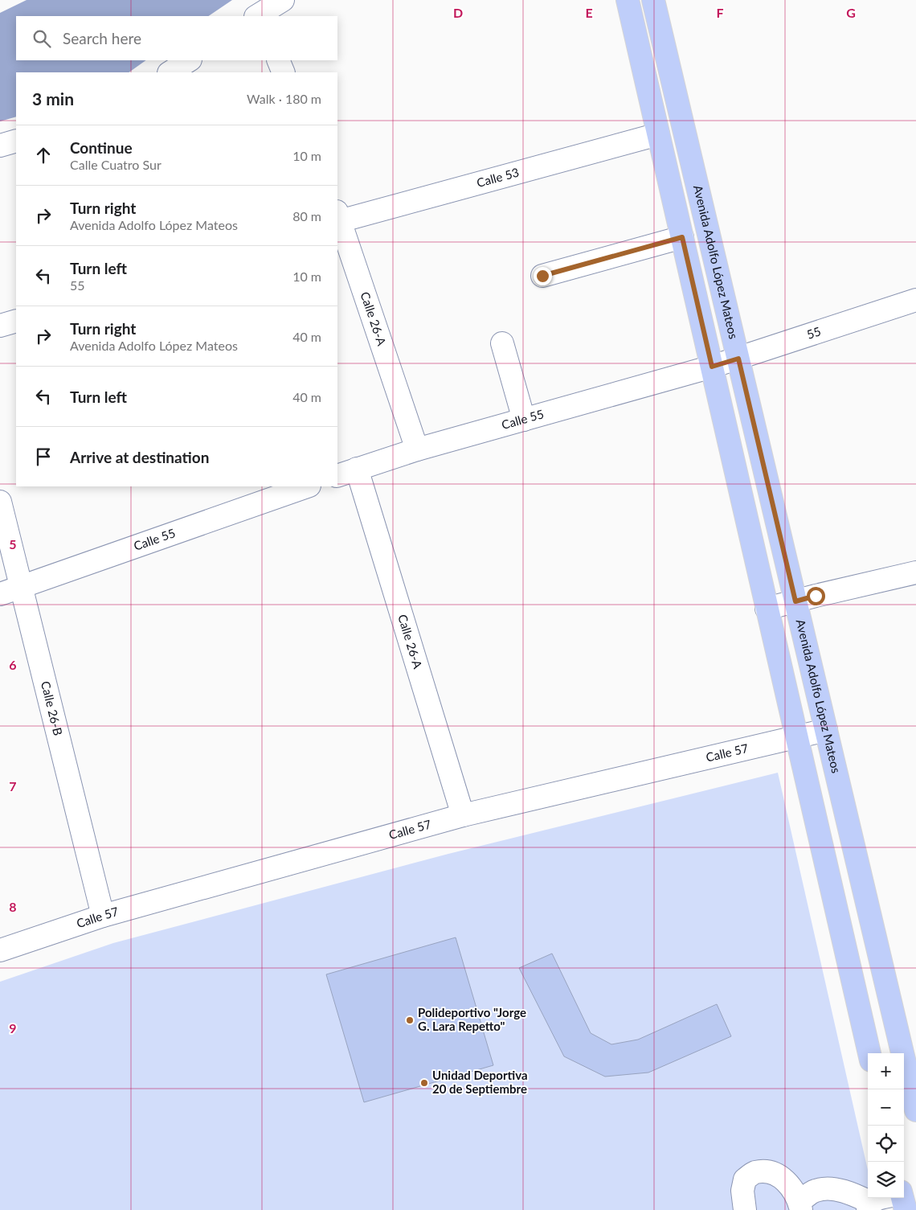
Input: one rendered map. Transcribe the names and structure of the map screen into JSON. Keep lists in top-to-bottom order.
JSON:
{
  "streets": {
    "main road": ["Avenida Adolfo López Mateos"],
    "street": [
      "Calle 53",
      "Calle 26-A",
      "55",
      "Calle 55",
      "Calle 26-B",
      "Calle 57"
    ]
  },
  "crossings": [
    ["Calle 53", "Calle 26-A"],
    ["Avenida Adolfo López Mateos", "55"],
    ["Avenida Adolfo López Mateos", "Calle 57"],
    ["Calle 26-A", "Calle 55"],
    ["Calle 26-A", "Calle 57"],
    ["55", "Calle 55"],
    ["Calle 55", "Calle 26-B"],
    ["Calle 26-B", "Calle 57"]
  ],
  "places": ["Polideportivo \"Jorge G. Lara Repetto\"", "Unidad Deportiva 20 de Septiembre"],
  "page": {
    "search": "Search here",
    "heading": ["3 min", "Walk · 180 m"],
    "list": [
      ["Continue", "Calle Cuatro Sur", "10 m"],
      ["Turn right", "Avenida Adolfo López Mateos", "80 m"],
      ["Turn left", "55", "10 m"],
      ["Turn right", "Avenida Adolfo López Mateos", "40 m"],
      ["Turn left", "40 m"],
      "Arrive at destination"
    ],
    "map_buttons": ["+", "−"]
  },
  "grid": {
    "columns": [
      "D",
      "E",
      "F",
      "G"
    ],
    "rows": [
      "5",
      "6",
      "7",
      "8",
      "9"
    ]
  }
}
